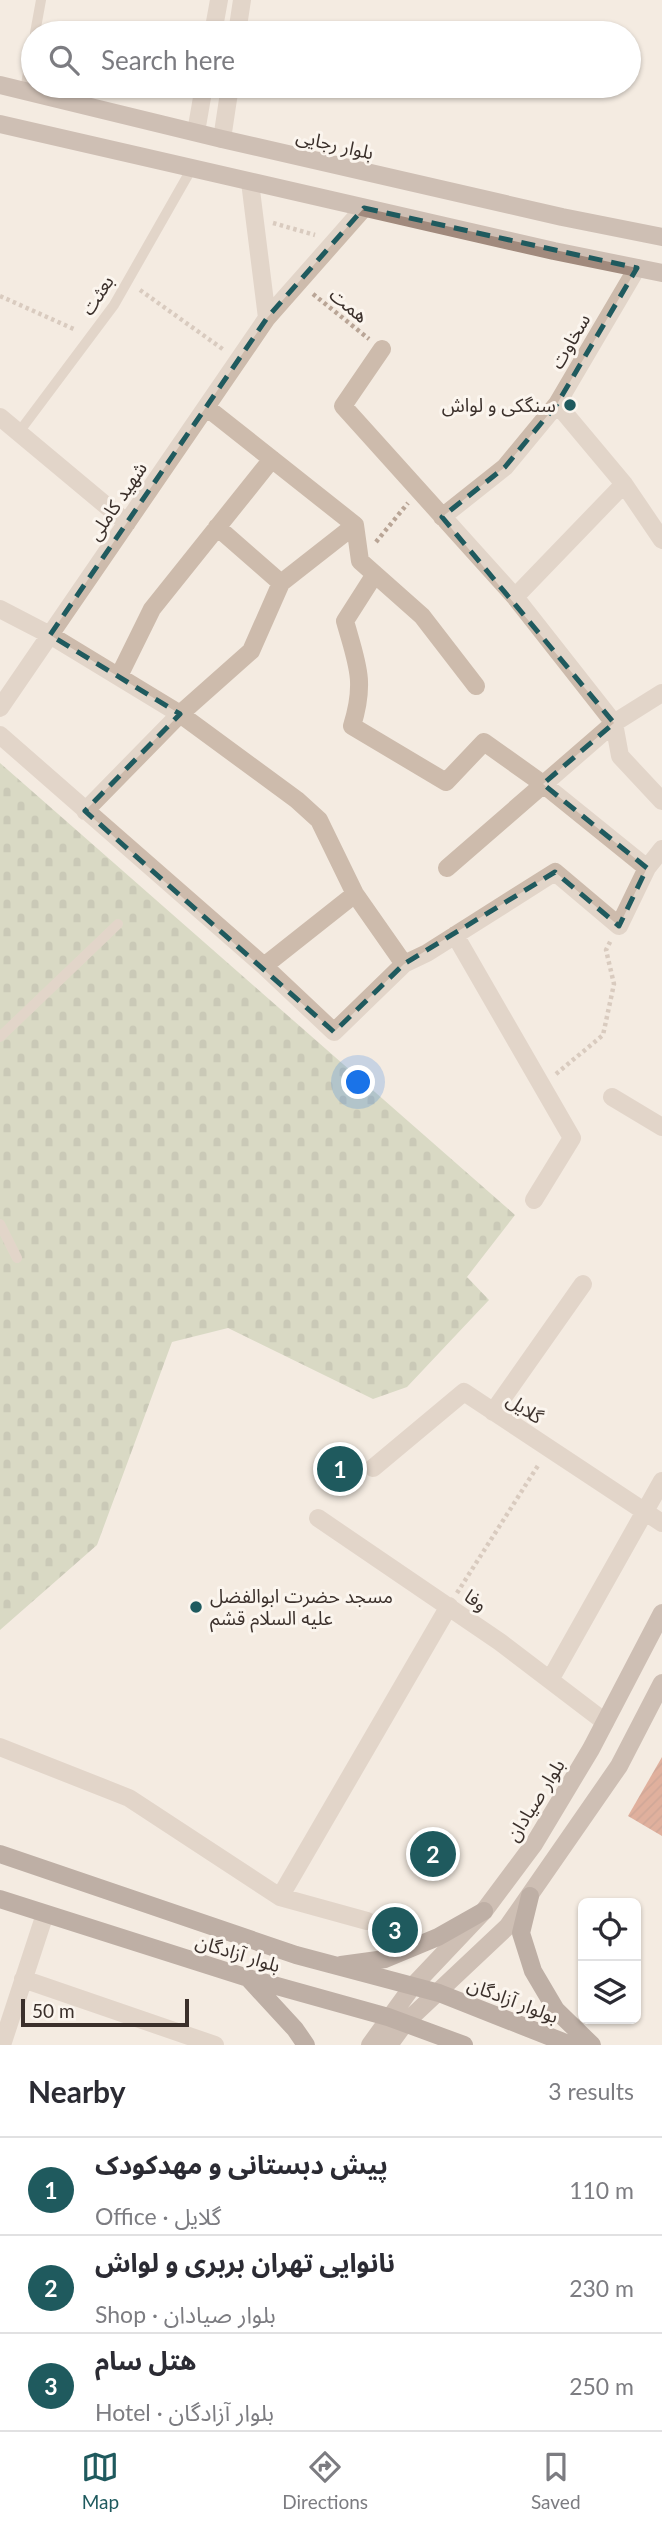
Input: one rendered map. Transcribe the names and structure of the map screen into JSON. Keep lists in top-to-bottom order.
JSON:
{
  "streets": {
    "main road": [
      "بلوار رجایی",
      "بلوار صیادان",
      "بلوار آزادگان",
      "بولوار آزادگان"
    ],
    "street": [
      "سخاوت",
      "شهید کاملی",
      "گلایل",
      "وفا"
    ],
    "lane": ["بعثت"],
    "path": ["همت"]
  },
  "crossings": [
    ["همت", "شهید کاملی"],
    ["وفا", "بلوار صیادان"],
    ["بلوار صیادان", "بلوار آزادگان"],
    ["بلوار آزادگان", "بولوار آزادگان"]
  ],
  "places": ["سنگکی و لواش", "مسجد حضرت ابوالفضل علیه السلام قشم"],
  "scale_bar": "50 m",
  "page": {
    "search": "Search here",
    "pins": ["1", "2", "3"],
    "scale": "50 m",
    "heading": ["Nearby", "3 results"],
    "list": [
      {
        "mark": "1",
        "name": "پیش دبستانی و مهدکودک",
        "note": "Office · گلایل",
        "value": "110 m"
      },
      {
        "mark": "2",
        "name": "نانوایی تهران بربری و لواش",
        "note": "Shop · بلوار صیادان",
        "value": "230 m"
      },
      {
        "mark": "3",
        "name": "هتل سام",
        "note": "Hotel · بلوار آزادگان",
        "value": "250 m"
      }
    ],
    "nav": ["Map", "Directions", "Saved"]
  }
}
